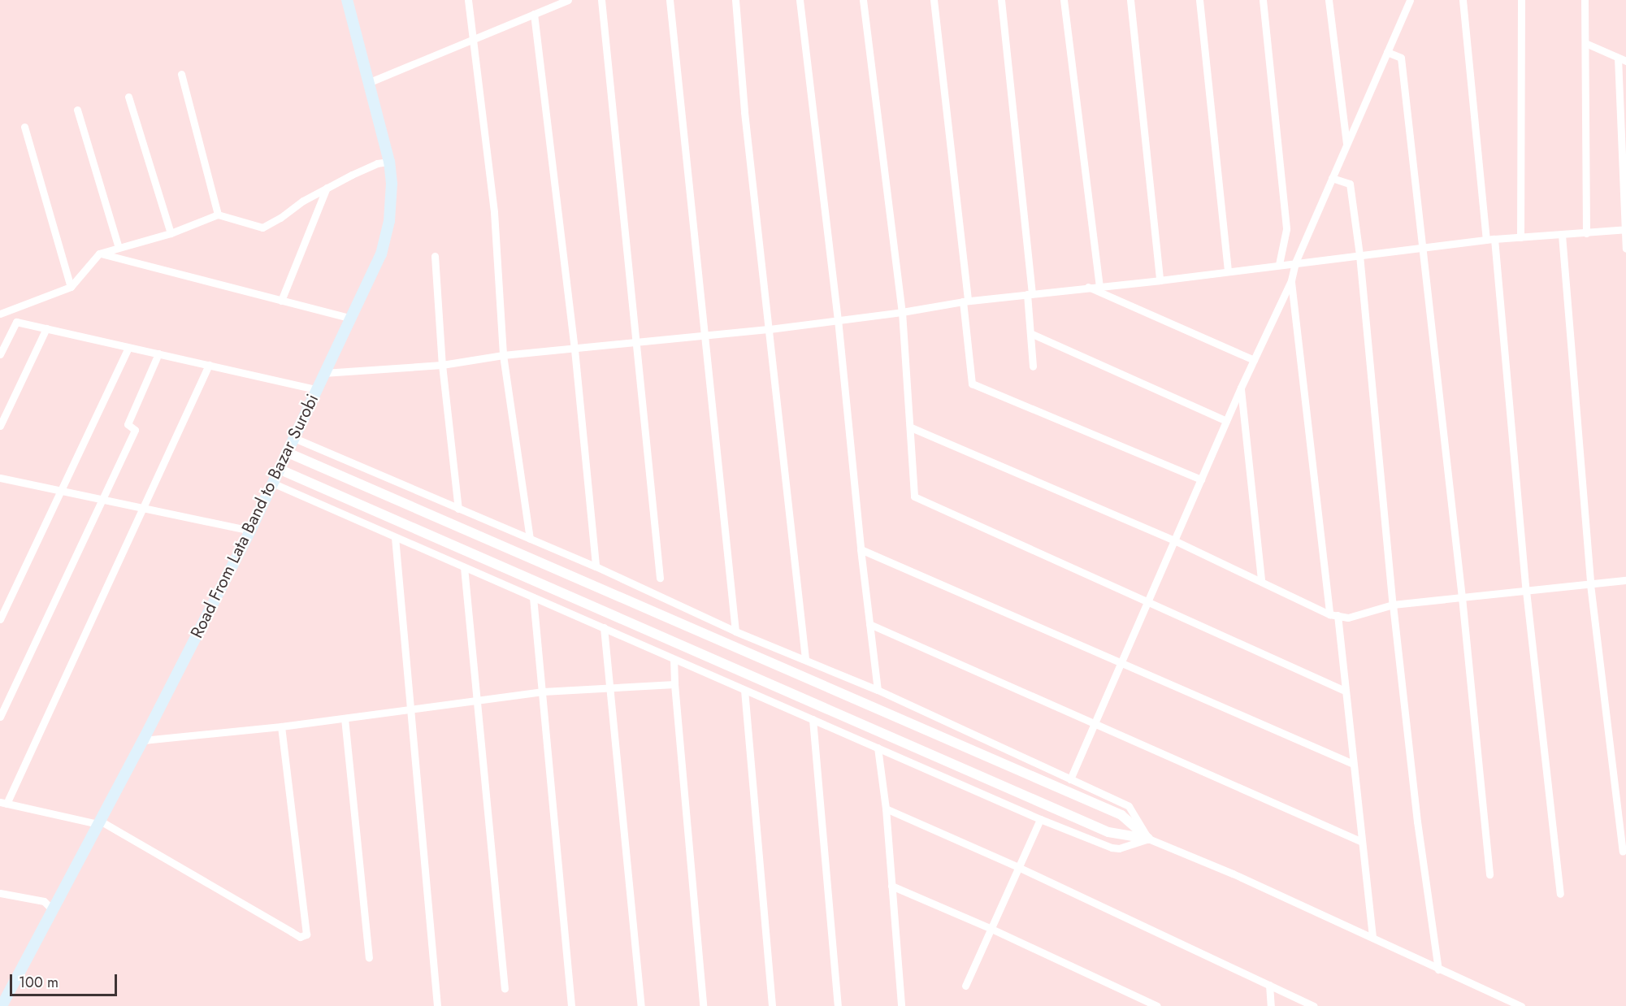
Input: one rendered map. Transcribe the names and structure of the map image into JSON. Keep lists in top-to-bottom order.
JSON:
{
  "streets": {
    "main road": ["Road From Lata Band to Bazar Surobi"]
  },
  "scale_bar": "100 m"
}
